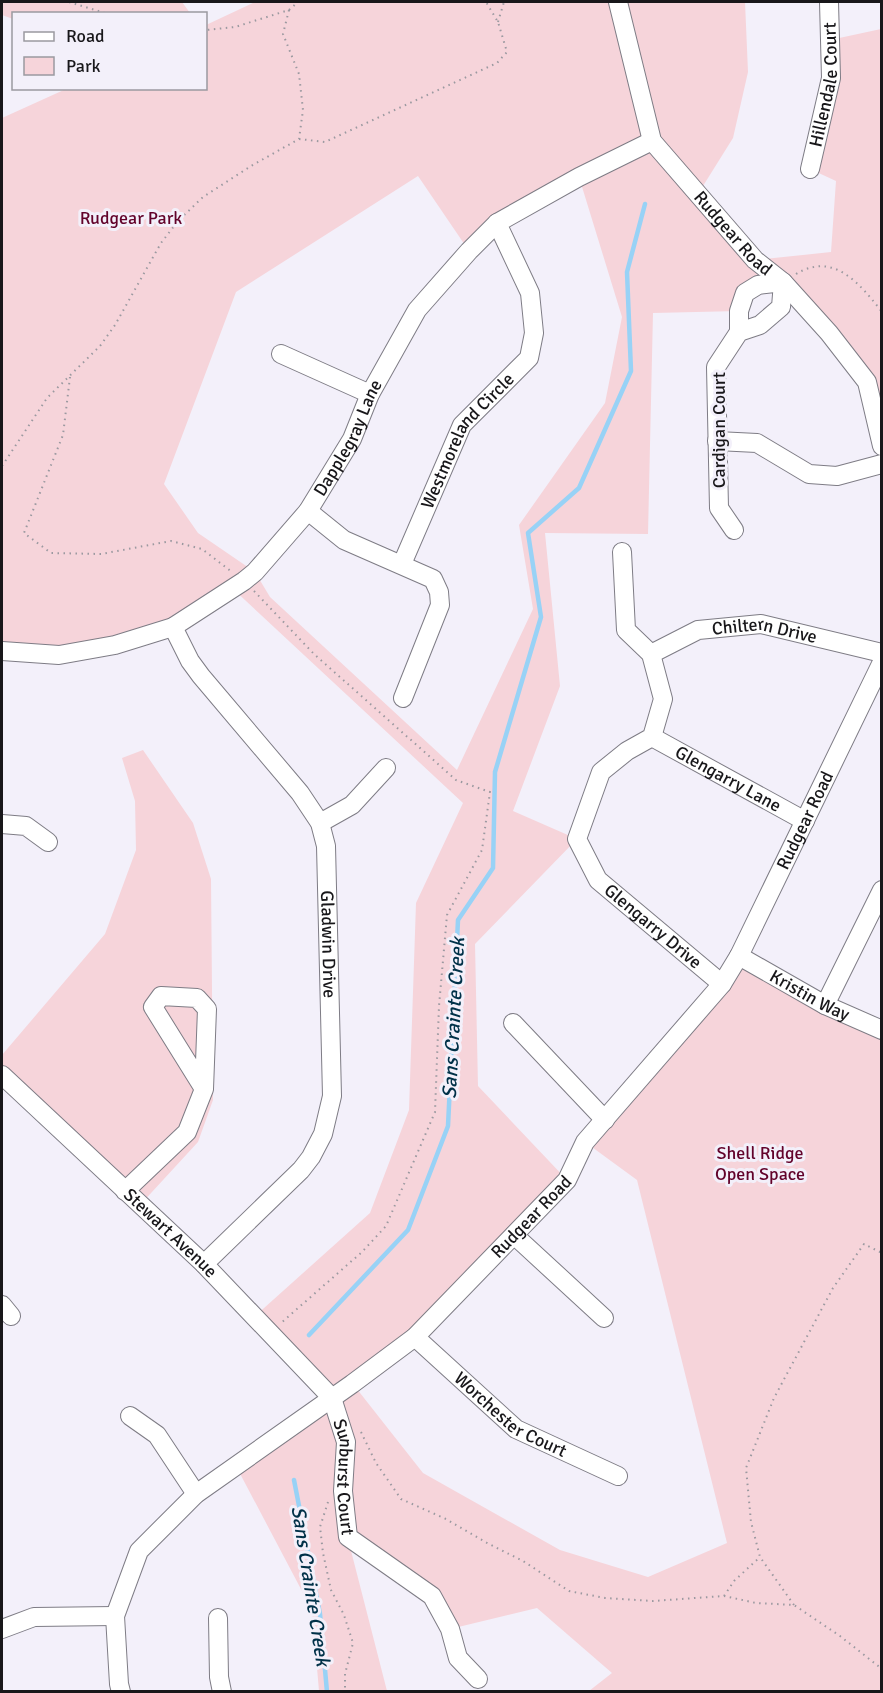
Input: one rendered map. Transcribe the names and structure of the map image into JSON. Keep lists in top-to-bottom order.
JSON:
{
  "streets": {
    "street": [
      "Hillendale Court",
      "Rudgear Road",
      "Cardigan Court",
      "Dapplegray Lane",
      "Westmoreland Circle",
      "Chiltern Drive",
      "Glengarry Lane",
      "Glengarry Drive",
      "Gladwin Drive",
      "Kristin Way",
      "Stewart Avenue",
      "Worchester Court",
      "Sunburst Court"
    ]
  },
  "crossings": [
    ["Rudgear Road", "Cardigan Court"],
    ["Rudgear Road", "Dapplegray Lane"],
    ["Rudgear Road", "Glengarry Lane"],
    ["Rudgear Road", "Glengarry Drive"],
    ["Rudgear Road", "Kristin Way"],
    ["Rudgear Road", "Stewart Avenue"],
    ["Rudgear Road", "Worchester Court"],
    ["Rudgear Road", "Sunburst Court"],
    ["Dapplegray Lane", "Westmoreland Circle"],
    ["Dapplegray Lane", "Gladwin Drive"],
    ["Glengarry Lane", "Glengarry Drive"],
    ["Gladwin Drive", "Stewart Avenue"],
    ["Stewart Avenue", "Sunburst Court"]
  ],
  "water": ["Sans Crainte Creek"],
  "parks": ["Rudgear Park", "Shell Ridge Open Space"],
  "legend": ["Road", "Park"]
}
